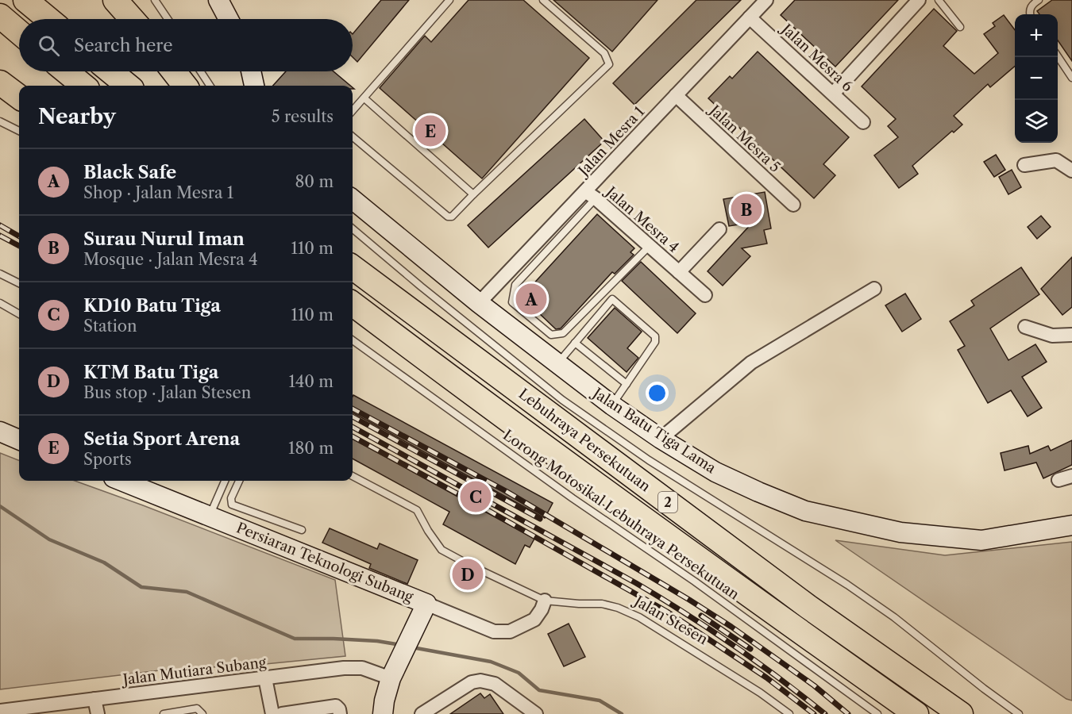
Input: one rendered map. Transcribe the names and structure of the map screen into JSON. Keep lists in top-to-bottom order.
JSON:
{
  "streets": {
    "highway": ["Lebuhraya Persekutuan", "2"],
    "street": [
      "Jalan Mesra 6",
      "Jalan Mesra 5",
      "Jalan Mesra 1",
      "Jalan Mesra 4",
      "Jalan Batu Tiga Lama",
      "Persiaran Teknologi Subang",
      "Jalan Mutiara Subang"
    ],
    "lane": ["Lorong Motosikal Lebuhraya Persekutuan", "Jalan Stesen"]
  },
  "crossings": [
    ["Jalan Mesra 6", "Jalan Mesra 1"],
    ["Jalan Mesra 5", "Jalan Mesra 1"],
    ["Jalan Mesra 1", "Jalan Mesra 4"],
    ["Jalan Mesra 1", "Jalan Batu Tiga Lama"],
    ["Persiaran Teknologi Subang", "Jalan Mutiara Subang"]
  ],
  "page": {
    "map_buttons": ["+", "−"],
    "search": "Search here",
    "heading": ["Nearby", "5 results"],
    "pins": [
      "E",
      "B",
      "A",
      "C",
      "D"
    ],
    "list": [
      {
        "mark": "A",
        "name": "Black Safe",
        "note": "Shop · Jalan Mesra 1",
        "value": "80 m"
      },
      {
        "mark": "B",
        "name": "Surau Nurul Iman",
        "note": "Mosque · Jalan Mesra 4",
        "value": "110 m"
      },
      {
        "mark": "C",
        "name": "KD10 Batu Tiga",
        "note": "Station",
        "value": "110 m"
      },
      {
        "mark": "D",
        "name": "KTM Batu Tiga",
        "note": "Bus stop · Jalan Stesen",
        "value": "140 m"
      },
      {
        "mark": "E",
        "name": "Setia Sport Arena",
        "note": "Sports",
        "value": "180 m"
      }
    ]
  }
}
